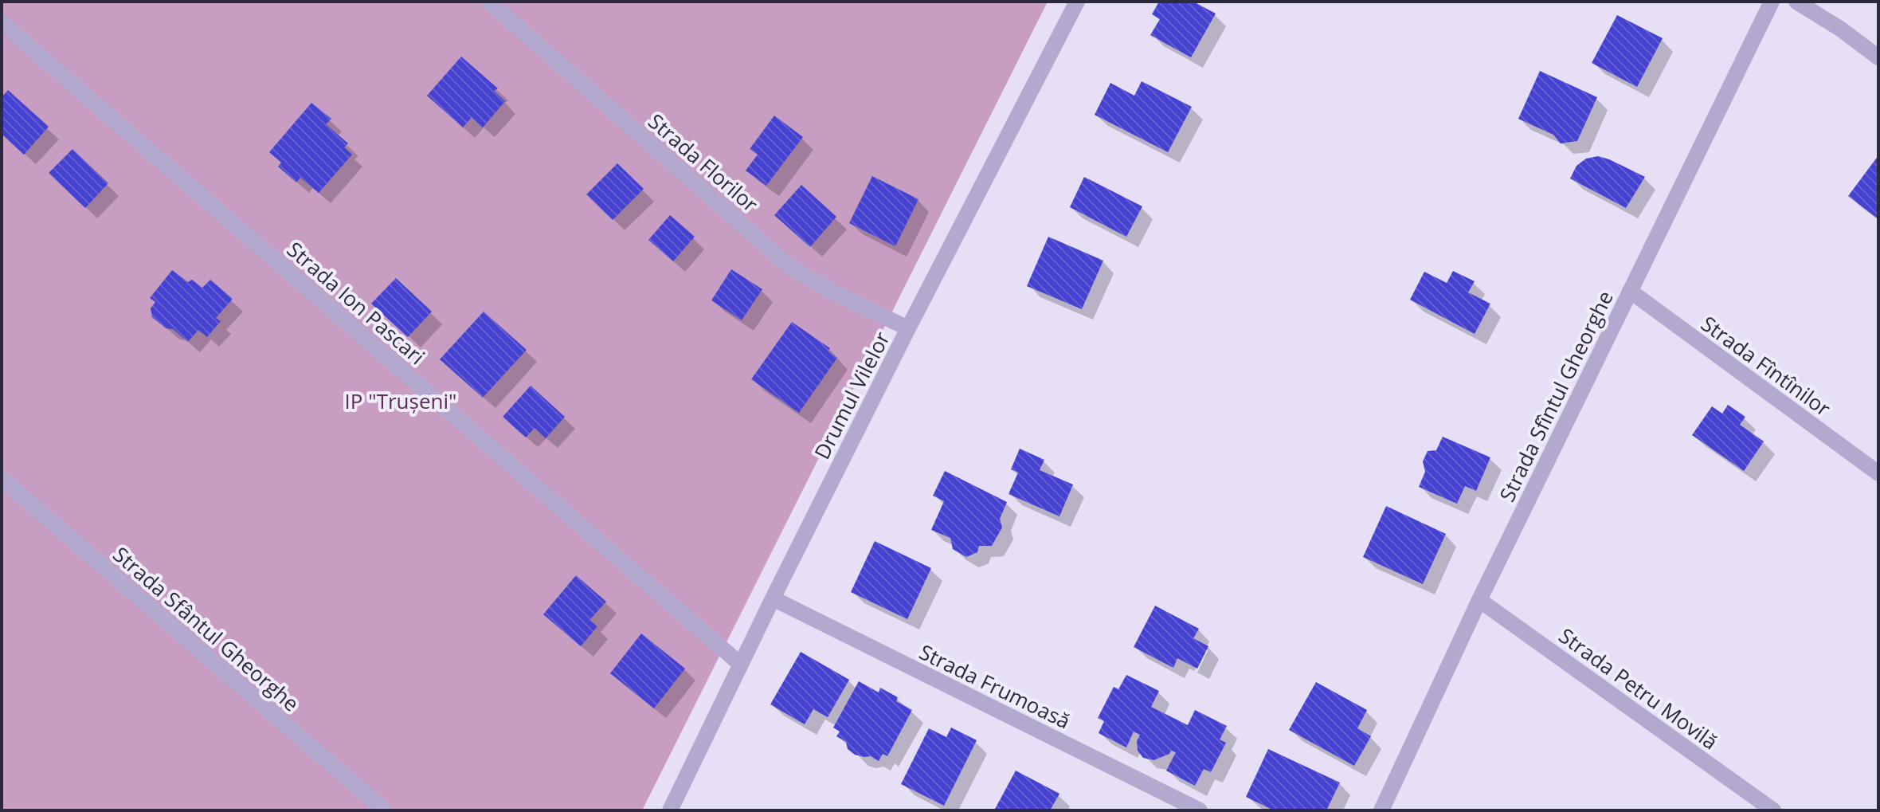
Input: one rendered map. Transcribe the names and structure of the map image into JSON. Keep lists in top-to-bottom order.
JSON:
{
  "streets": {
    "street": [
      "Strada Florilor",
      "Strada Ion Pascari",
      "Strada Fîntînilor",
      "Drumul Vilelor",
      "Strada Sfîntul Gheorghe",
      "Strada Sfântul Gheorghe",
      "Strada Frumoasă",
      "Strada Petru Movilă"
    ]
  },
  "crossings": [
    ["Strada Florilor", "Drumul Vilelor"],
    ["Strada Ion Pascari", "Drumul Vilelor"],
    ["Strada Fîntînilor", "Strada Sfîntul Gheorghe"],
    ["Drumul Vilelor", "Strada Frumoasă"],
    ["Strada Sfîntul Gheorghe", "Strada Petru Movilă"]
  ],
  "parks": ["IP \"Trușeni\""]
}
